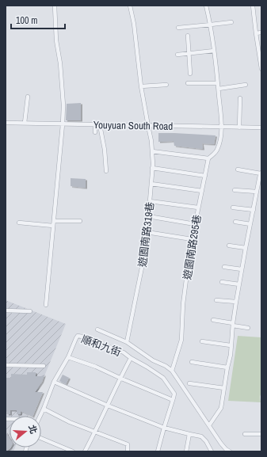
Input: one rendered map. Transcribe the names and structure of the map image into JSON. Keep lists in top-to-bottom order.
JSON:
{
  "streets": {
    "street": [
      "Youyuan South Road",
      "遊園南路319巷",
      "遊園南路295巷",
      "順和九街"
    ]
  },
  "crossings": [
    ["Youyuan South Road", "遊園南路319巷"],
    ["Youyuan South Road", "遊園南路295巷"]
  ],
  "scale_bar": "100 m",
  "north": "right"
}
